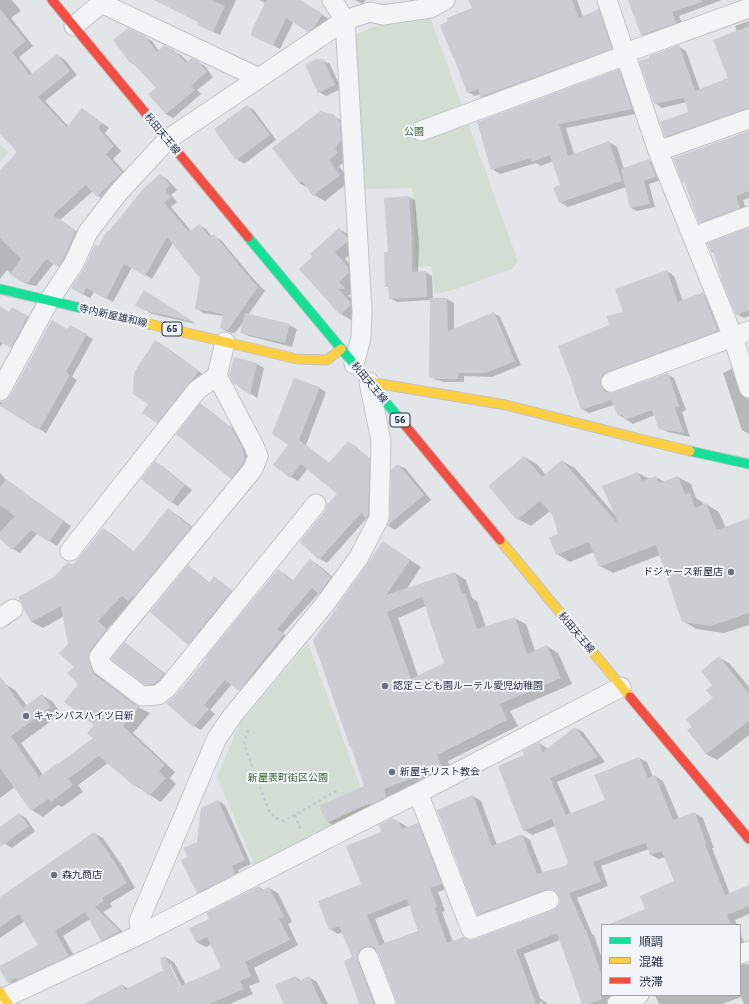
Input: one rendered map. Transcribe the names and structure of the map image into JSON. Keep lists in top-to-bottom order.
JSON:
{
  "streets": {
    "main road": [
      "秋田天王線",
      "寺内新屋雄和線",
      "65",
      "56"
    ]
  },
  "crossings": [
    ["秋田天王線", "寺内新屋雄和線"]
  ],
  "parks": ["公園", "新屋表町街区公園"],
  "places": [
    "ドジャース新屋店",
    "認定こども園ルーテル愛児幼稚園",
    "キャンパスハイツ日新",
    "新屋キリスト教会",
    "森九商店"
  ],
  "legend": ["順調", "混雑", "渋滞"]
}
